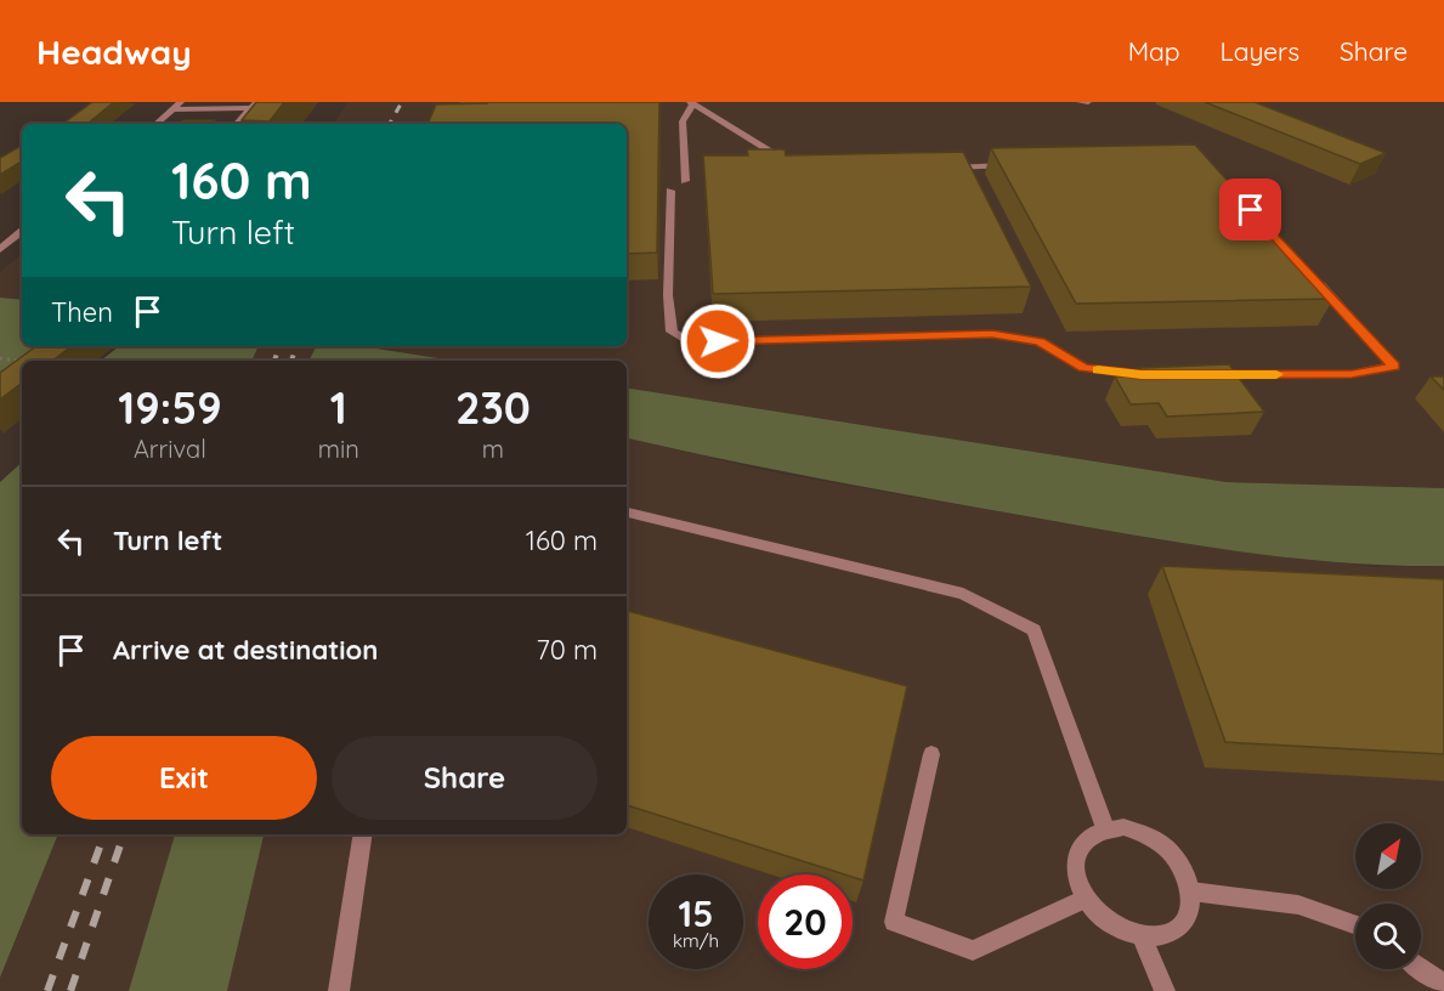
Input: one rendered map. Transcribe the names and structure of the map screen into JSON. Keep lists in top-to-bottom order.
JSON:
{
  "north": "top right",
  "page": {
    "header": "Headway",
    "nav": ["Map", "Layers", "Share"],
    "turn": ["160 m", "Turn left"],
    "then": "Then",
    "eta": [
      "19:59",
      "Arrival",
      "1",
      "min",
      "230",
      "m"
    ],
    "list": [
      {
        "name": "Turn left",
        "value": "160 m"
      },
      {
        "name": "Arrive at destination",
        "value": "70 m"
      }
    ],
    "buttons": ["Exit", "Share"],
    "speed": "15 km/h",
    "limit": "20"
  }
}
